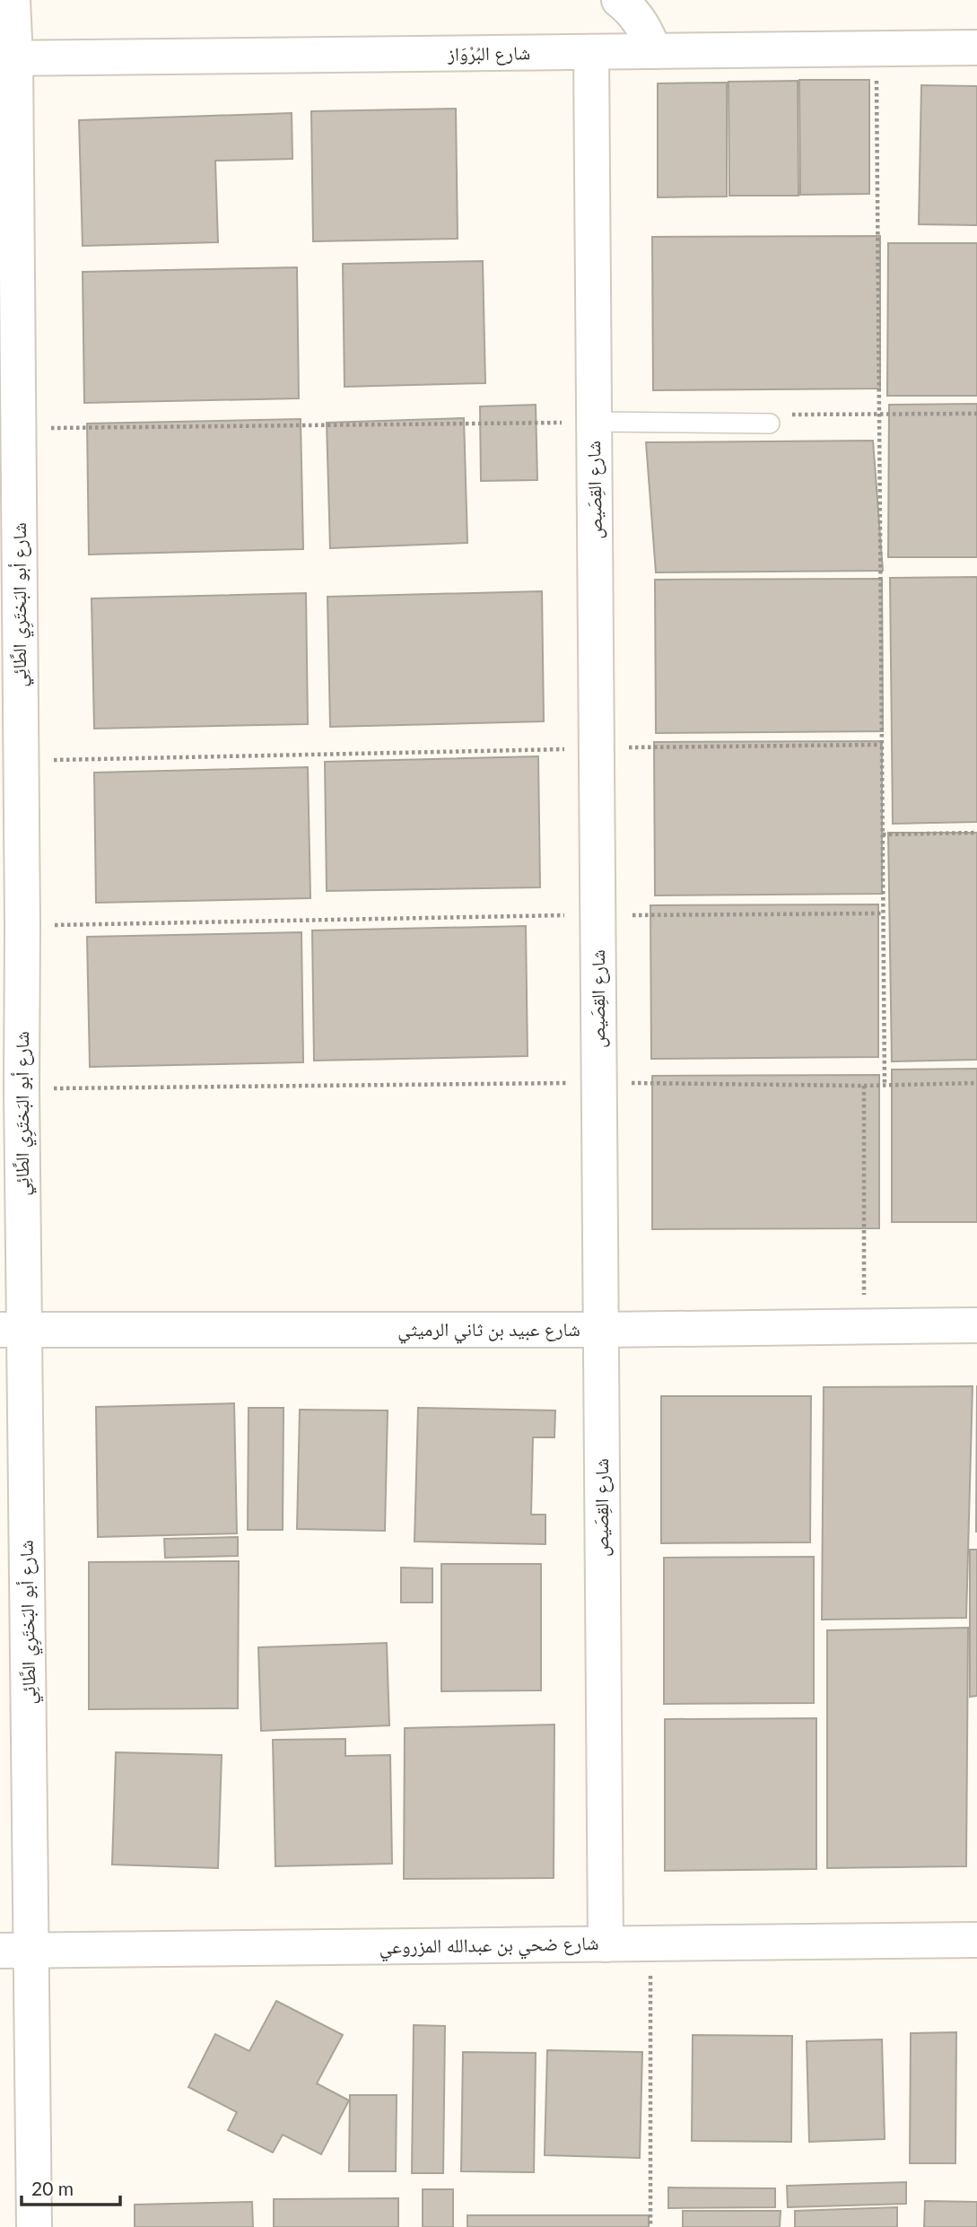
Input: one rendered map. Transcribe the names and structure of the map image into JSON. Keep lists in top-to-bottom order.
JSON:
{
  "streets": {
    "street": [
      "شارع البُرْوَاز",
      "شارع القِصَيص",
      "شارع أبو البَختَرِي الطَّائِي",
      "شارع عبيد بن ثاني الرميثي",
      "شارع ضحي بن عبدالله المزروعي"
    ]
  },
  "crossings": [
    ["شارع البُرْوَاز", "شارع القِصَيص"],
    ["شارع البُرْوَاز", "شارع أبو البَختَرِي الطَّائِي"],
    ["شارع القِصَيص", "شارع عبيد بن ثاني الرميثي"],
    ["شارع القِصَيص", "شارع ضحي بن عبدالله المزروعي"],
    ["شارع أبو البَختَرِي الطَّائِي", "شارع عبيد بن ثاني الرميثي"],
    ["شارع أبو البَختَرِي الطَّائِي", "شارع ضحي بن عبدالله المزروعي"]
  ],
  "scale_bar": "20 m"
}
